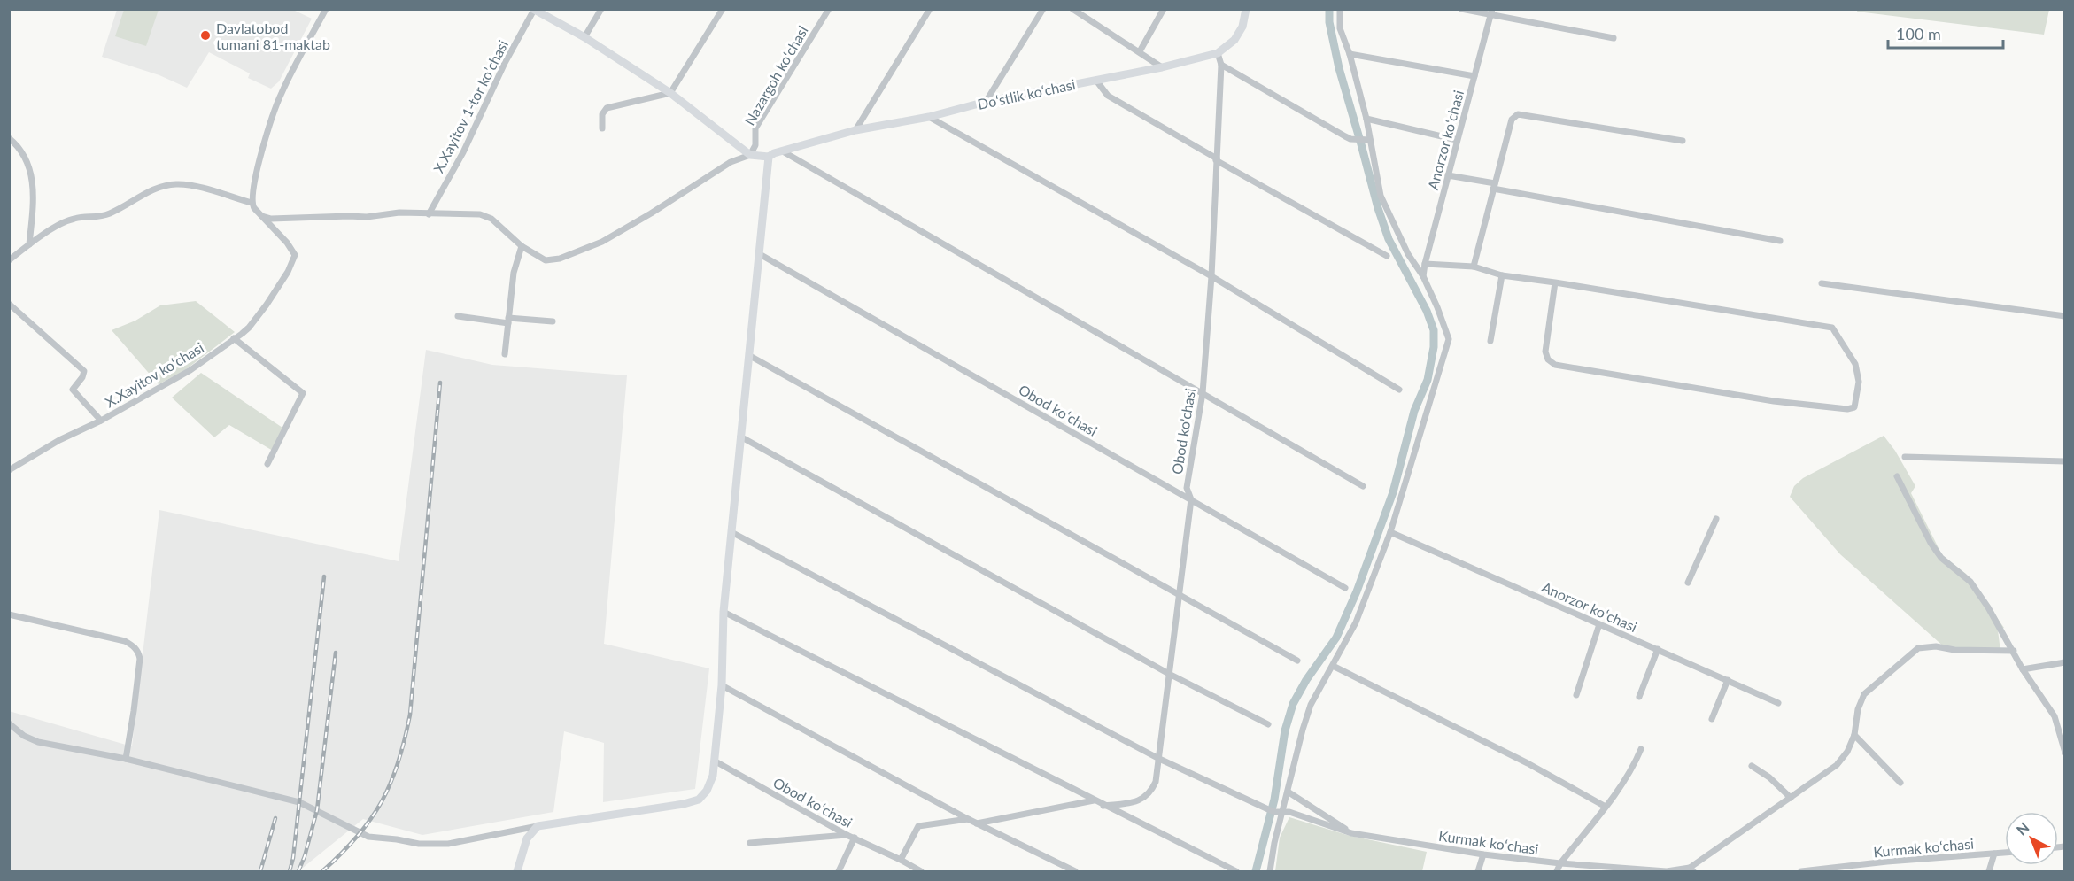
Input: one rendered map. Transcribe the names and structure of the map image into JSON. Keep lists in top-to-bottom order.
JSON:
{
  "streets": {
    "street": [
      "Nazargoh koʻchasi",
      "Doʻstlik koʻchasi",
      "X.Xayitov 1-tor koʼchasi",
      "Anorzor koʻchasi",
      "X.Xayitov koʻchasi",
      "Obod koʻchasi",
      "Obod ko'chasi",
      "Kurmak koʻchasi"
    ]
  },
  "crossings": [
    ["Doʻstlik koʻchasi", "Obod ko'chasi"],
    ["Obod koʻchasi", "Obod ko'chasi"],
    ["Obod ko'chasi", "Kurmak koʻchasi"]
  ],
  "places": ["Davlatobod tumani 81-maktab"],
  "scale_bar": "100 m",
  "north": "top left"
}
